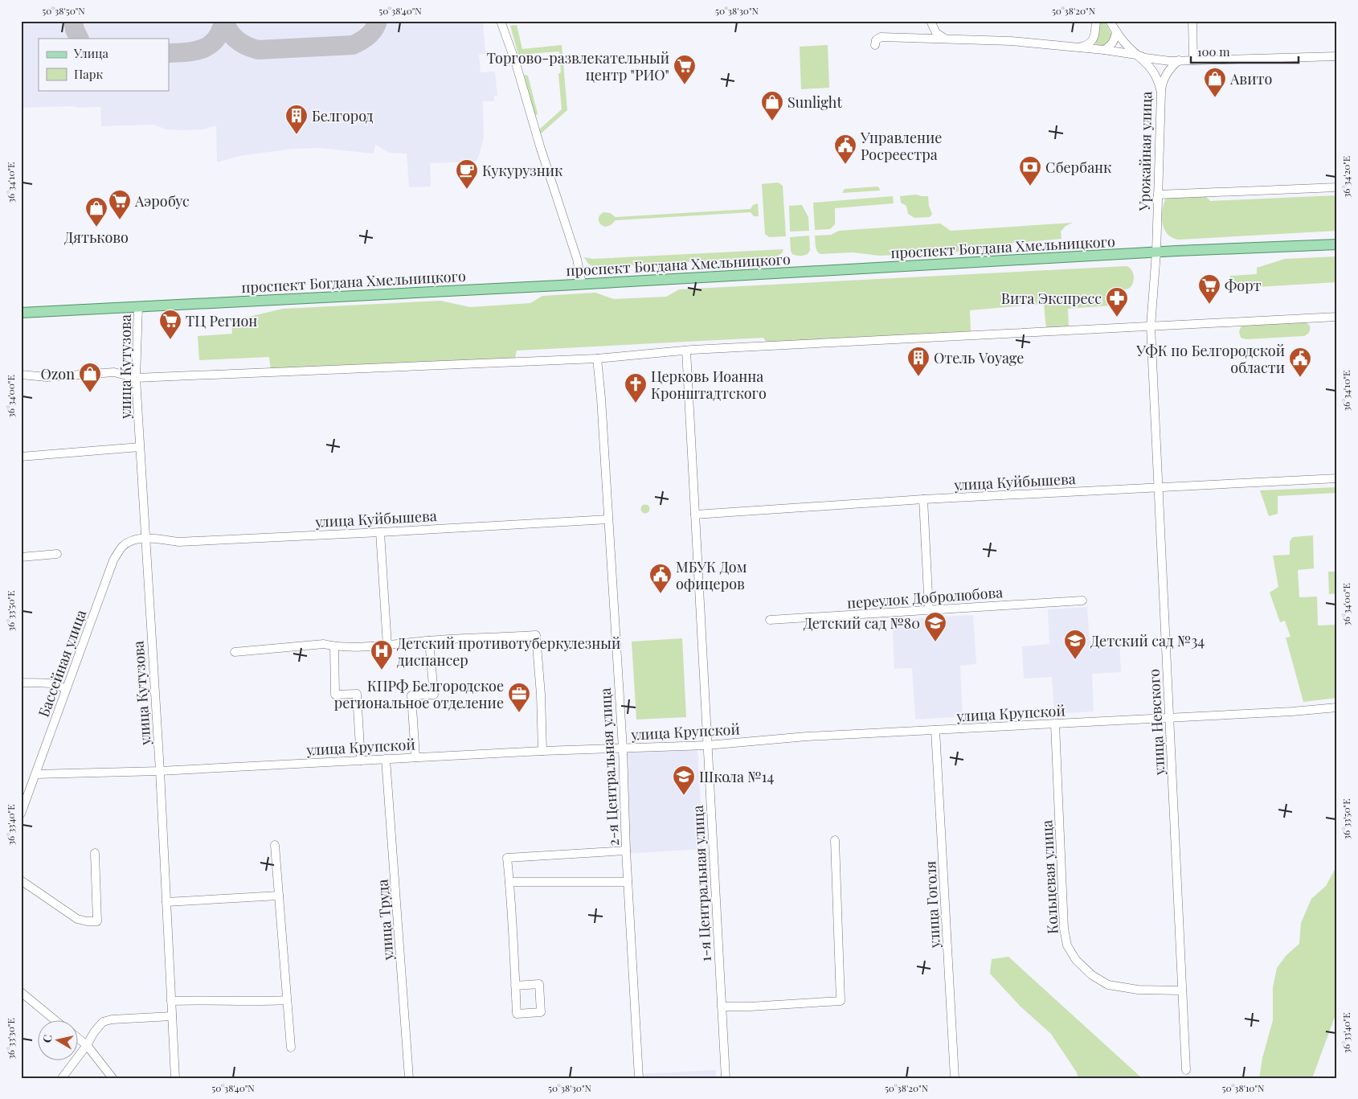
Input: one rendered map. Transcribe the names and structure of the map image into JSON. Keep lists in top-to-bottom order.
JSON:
{
  "streets": {
    "main road": ["проспект Богдана Хмельницкого"],
    "street": [
      "Урожайная улица",
      "улица Кутузова",
      "улица Куйбышева",
      "переулок Добролюбова",
      "Бассейная улица",
      "улица Крупской",
      "улица Невского",
      "2-я Центральная улица",
      "Кольцевая улица",
      "1-я Центральная улица",
      "улица Гоголя",
      "улица Труда"
    ]
  },
  "crossings": [
    ["Урожайная улица", "проспект Богдана Хмельницкого"],
    ["Урожайная улица", "улица Невского"],
    ["проспект Богдана Хмельницкого", "улица Кутузова"],
    ["проспект Богдана Хмельницкого", "улица Невского"],
    ["улица Кутузова", "улица Куйбышева"],
    ["улица Кутузова", "Бассейная улица"],
    ["улица Кутузова", "улица Крупской"],
    ["улица Куйбышева", "Бассейная улица"],
    ["улица Куйбышева", "улица Невского"],
    ["улица Куйбышева", "2-я Центральная улица"],
    ["улица Куйбышева", "1-я Центральная улица"],
    ["Бассейная улица", "улица Крупской"],
    ["улица Крупской", "улица Невского"],
    ["улица Крупской", "2-я Центральная улица"],
    ["улица Крупской", "Кольцевая улица"],
    ["улица Крупской", "1-я Центральная улица"],
    ["улица Крупской", "улица Гоголя"],
    ["улица Крупской", "улица Труда"],
    ["улица Невского", "Кольцевая улица"]
  ],
  "places": {
    "supermarket": [
      "Торгово-развлекательный центр \"РИО\"",
      "Аэробус",
      "Форт",
      "ТЦ Регион"
    ],
    "shop": [
      "Авито",
      "Sunlight",
      "Дятьково",
      "Ozon"
    ],
    "building": ["Белгород", "Отель Voyage"],
    "public building": ["Управление Росреестра", "УФК по Белгородской области", "МБУК Дом офицеров"],
    "bank": ["Сбербанк"],
    "cafe": ["Кукурузник"],
    "pharmacy": ["Вита Экспресс"],
    "church": ["Церковь Иоанна Кронштадтского"],
    "school or university": ["Детский сад №80", "Детский сад №34", "Школа №14"],
    "hospital": ["Детский противотуберкулезный диспансер"],
    "office": ["КПРФ Белгородское региональное отделение"]
  },
  "legend": ["Улица", "Парк"],
  "scale_bar": "100 m",
  "north": "left",
  "coordinates": [
    "50°38'50\"N",
    "50°38'40\"N",
    "50°38'30\"N",
    "50°38'20\"N",
    "36°34'20\"E",
    "36°34'10\"E",
    "36°34'00\"E",
    "36°33'50\"E",
    "36°33'40\"E",
    "36°33'30\"E",
    "50°38'10\"N"
  ]
}
